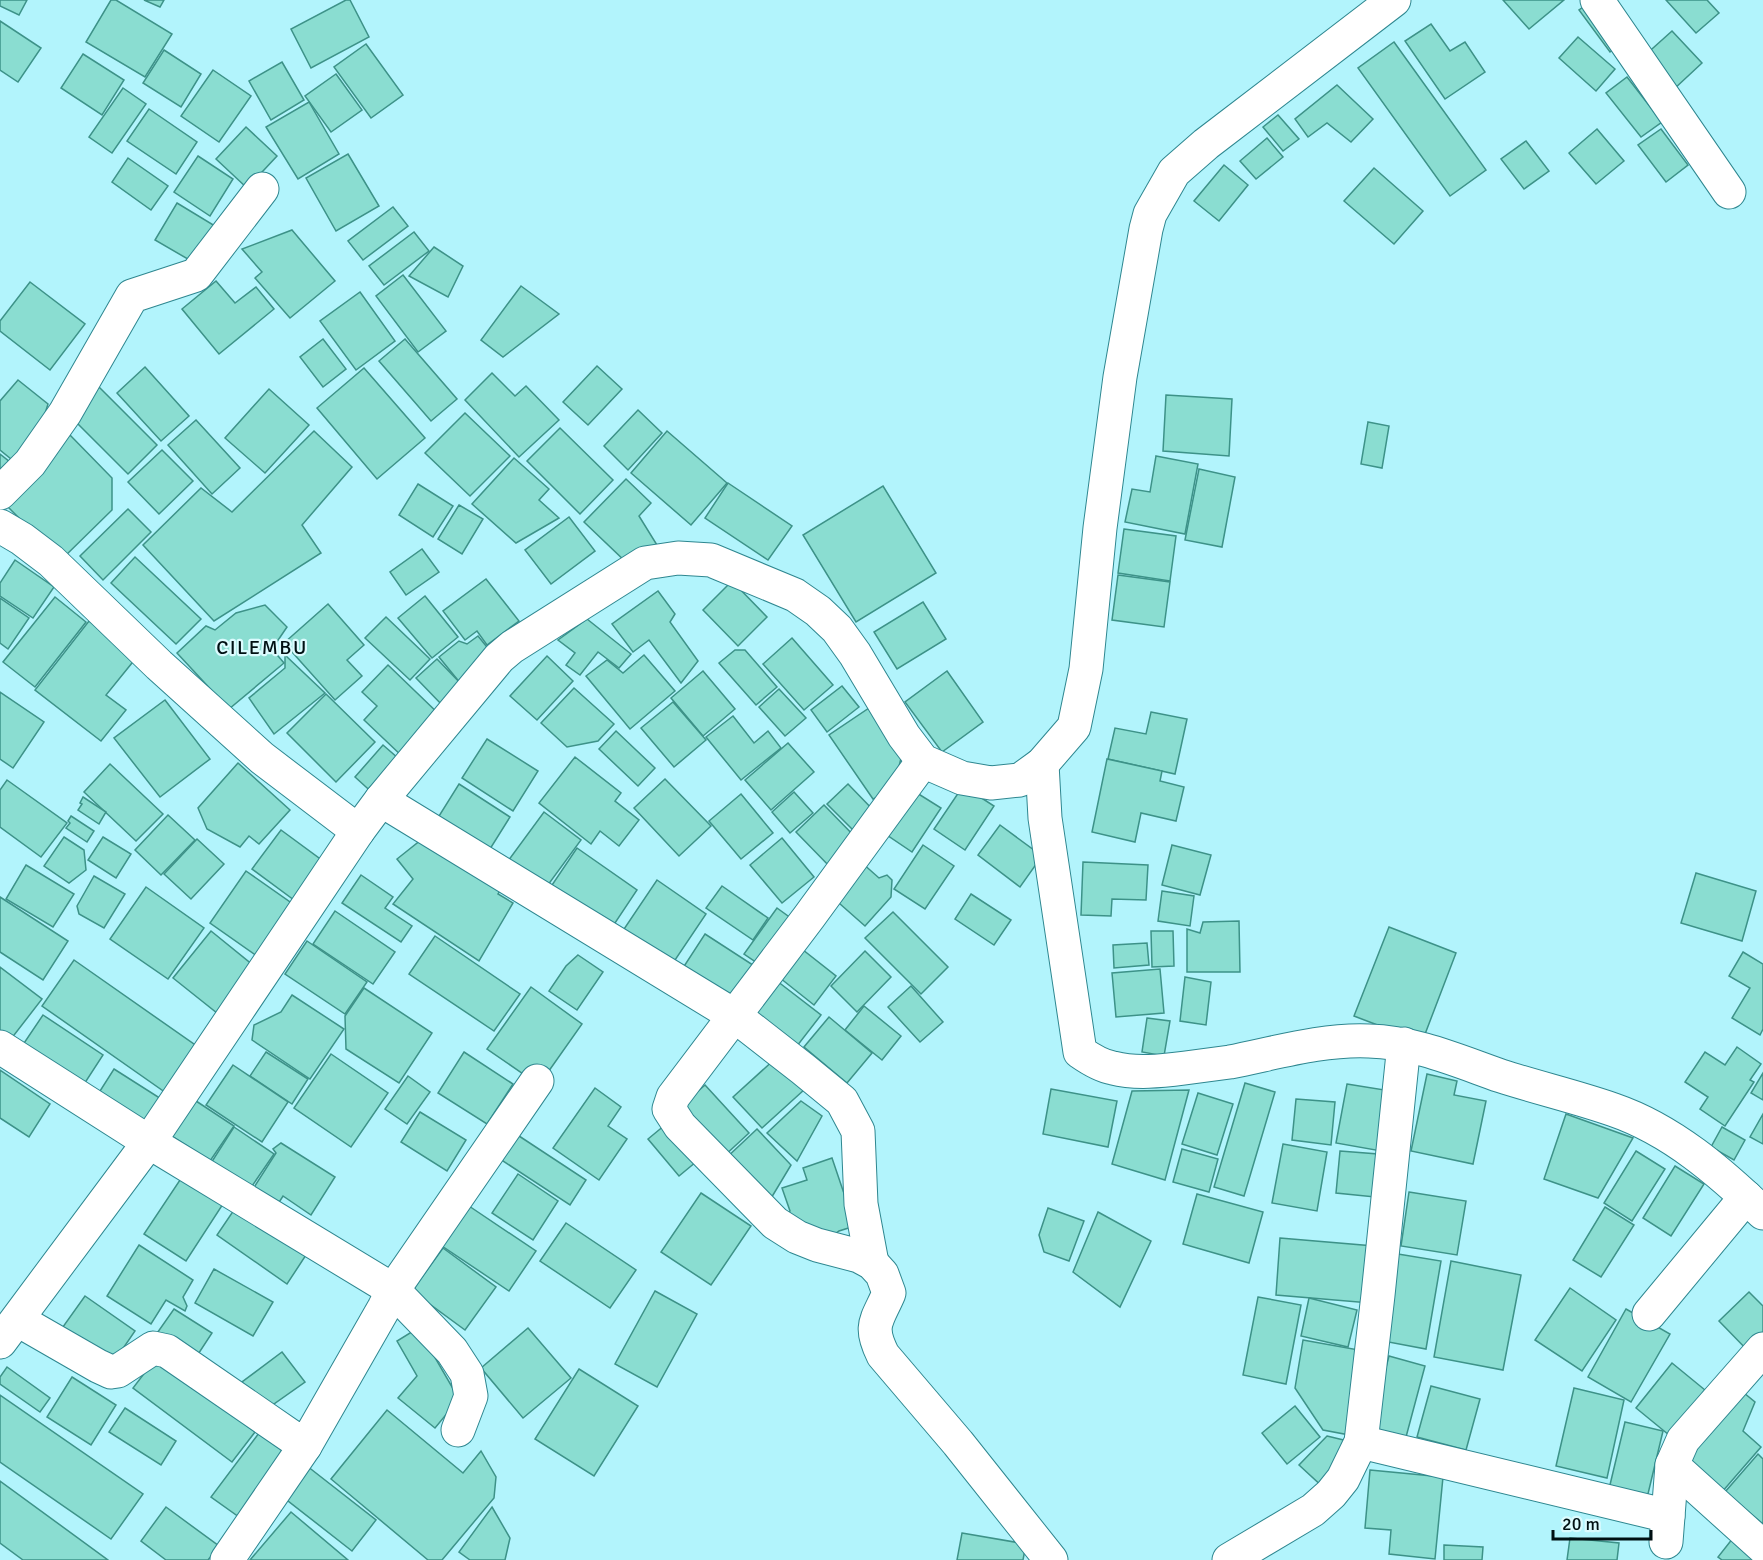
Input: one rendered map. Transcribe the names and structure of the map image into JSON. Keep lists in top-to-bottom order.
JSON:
{
  "districts": ["CILEMBU"],
  "scale_bar": "20 m"
}
